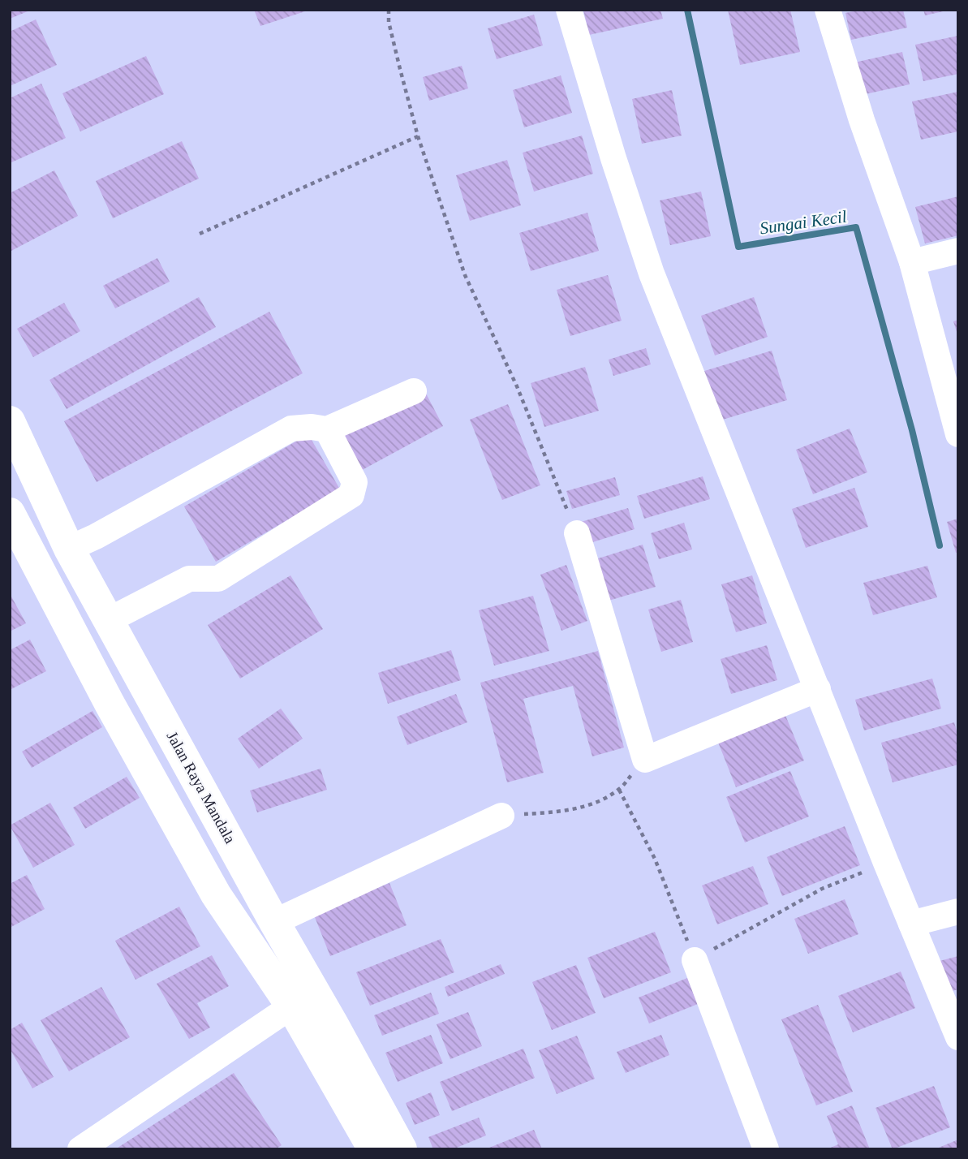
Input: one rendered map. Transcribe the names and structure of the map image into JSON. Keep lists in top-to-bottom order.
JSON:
{
  "streets": {
    "highway": ["Jalan Raya Mandala"]
  },
  "water": ["Sungai Kecil"]
}
